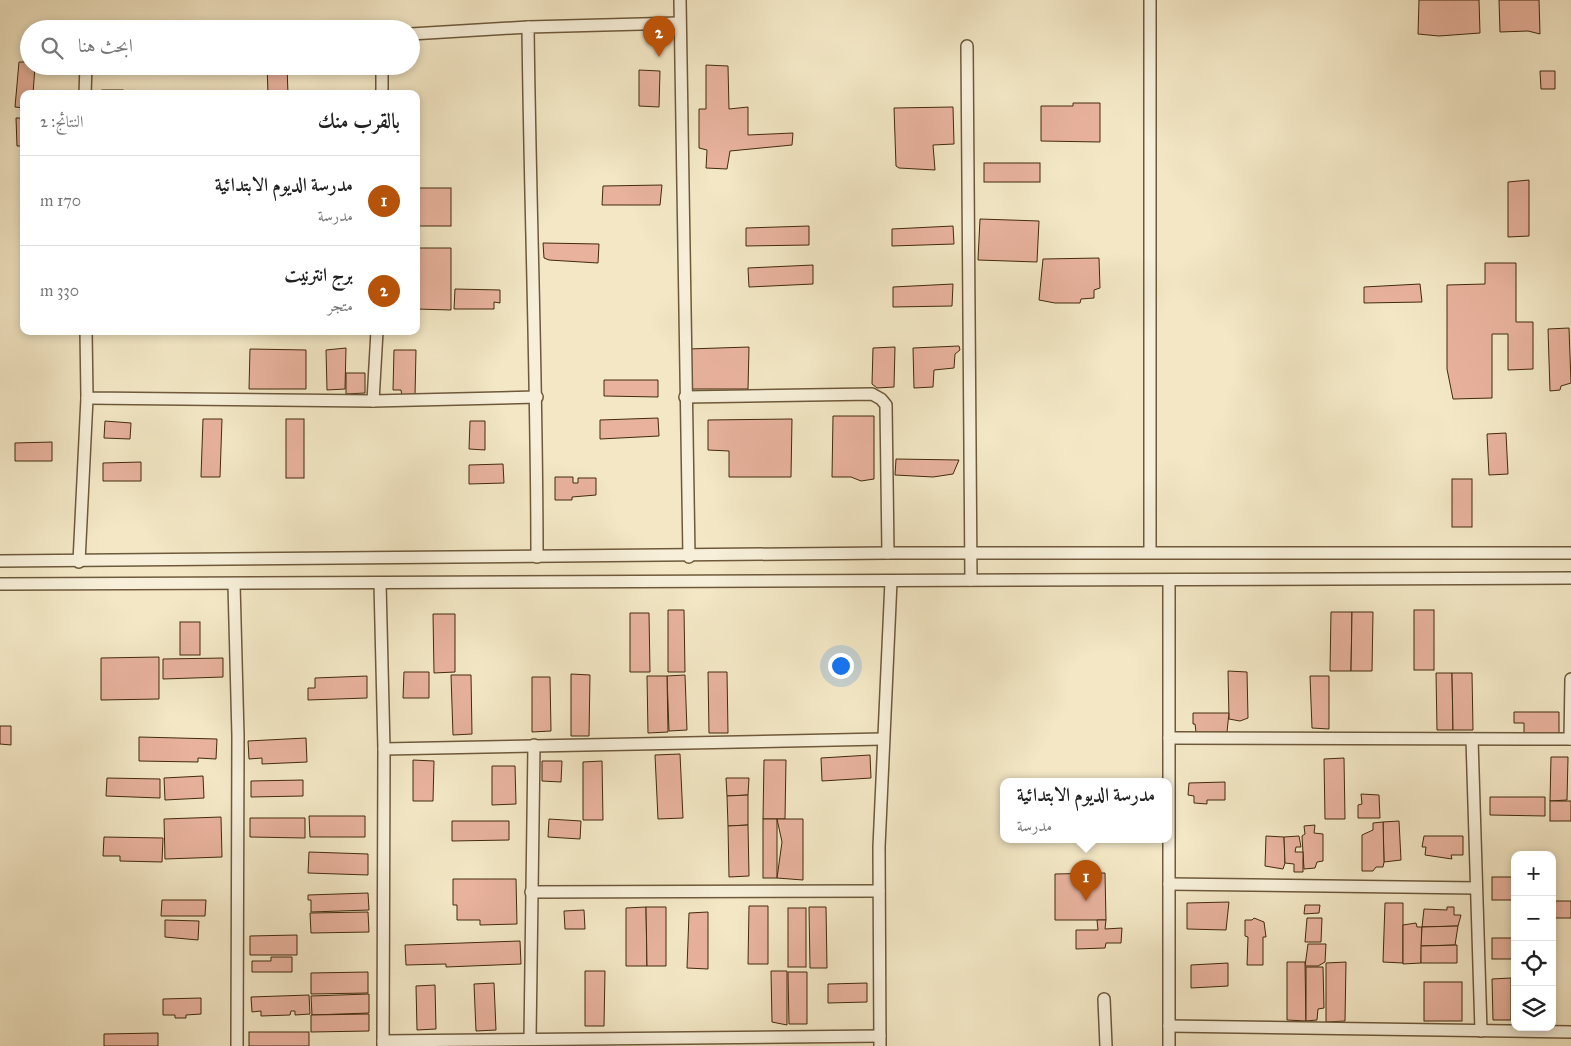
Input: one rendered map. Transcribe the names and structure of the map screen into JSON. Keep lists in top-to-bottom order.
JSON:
{
  "page": {
    "pins": ["2", "1"],
    "search": "ابحث هنا",
    "heading": ["بالقرب منك", "النتائج: 2"],
    "list": [
      {
        "mark": "1",
        "name": "مدرسة الديوم الابتدائية",
        "note": "مدرسة",
        "value": "170 m"
      },
      {
        "mark": "2",
        "name": "برج انترنيت",
        "note": "متجر",
        "value": "330 m"
      }
    ],
    "popup": ["مدرسة الديوم الابتدائية", "مدرسة"],
    "map_buttons": ["+", "−"]
  }
}
